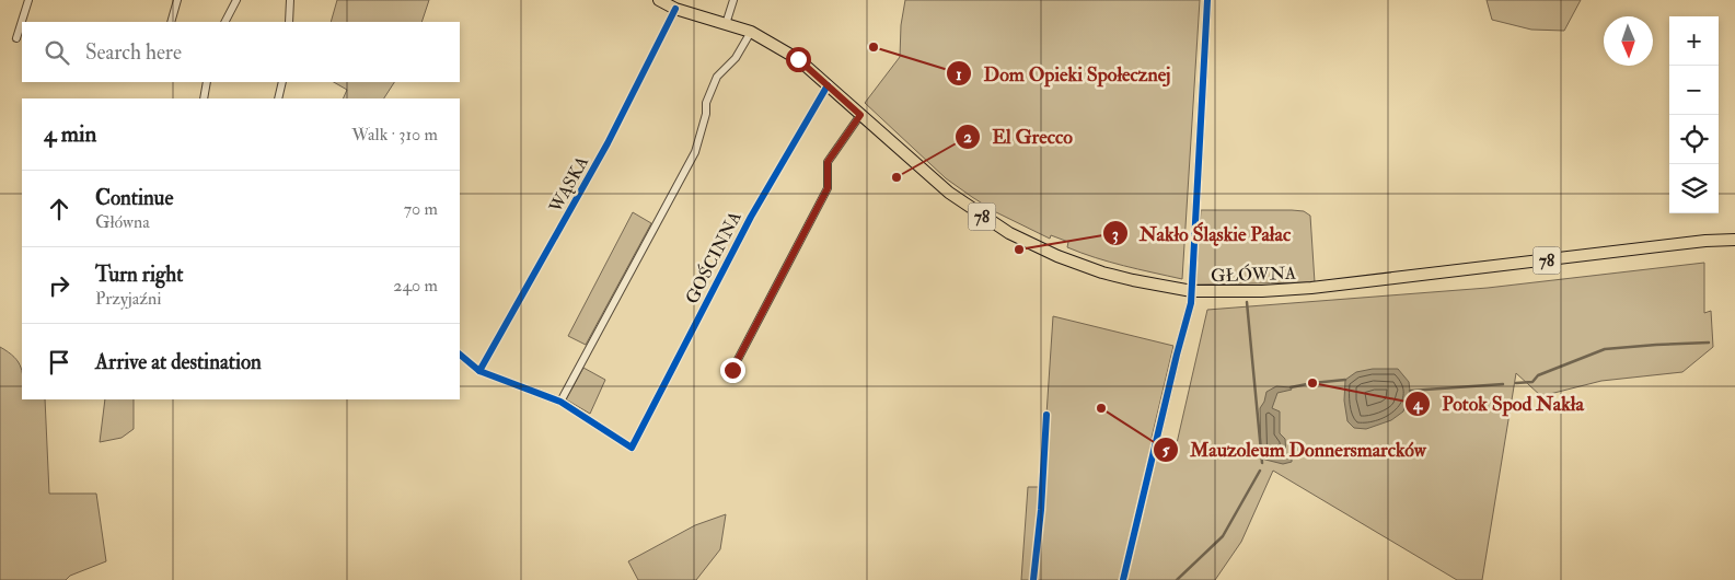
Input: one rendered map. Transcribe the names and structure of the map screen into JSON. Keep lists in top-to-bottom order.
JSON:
{
  "streets": {
    "main road": ["78", "GŁÓWNA"],
    "street": ["WĄSKA", "GOŚCINNA"]
  },
  "crossings": [
    ["WĄSKA", "GŁÓWNA"],
    ["GOŚCINNA", "GŁÓWNA"]
  ],
  "places": [
    "Dom Opieki Społecznej",
    "El Grecco",
    "Nakło Śląskie Pałac",
    "Potok Spod Nakła",
    "Mauzoleum Donnersmarcków"
  ],
  "north": "bottom",
  "page": {
    "map_buttons": ["+", "−"],
    "search": "Search here",
    "heading": ["4 min", "Walk · 310 m"],
    "list": [
      ["Continue", "Główna", "70 m"],
      ["Turn right", "Przyjaźni", "240 m"],
      "Arrive at destination"
    ]
  }
}
